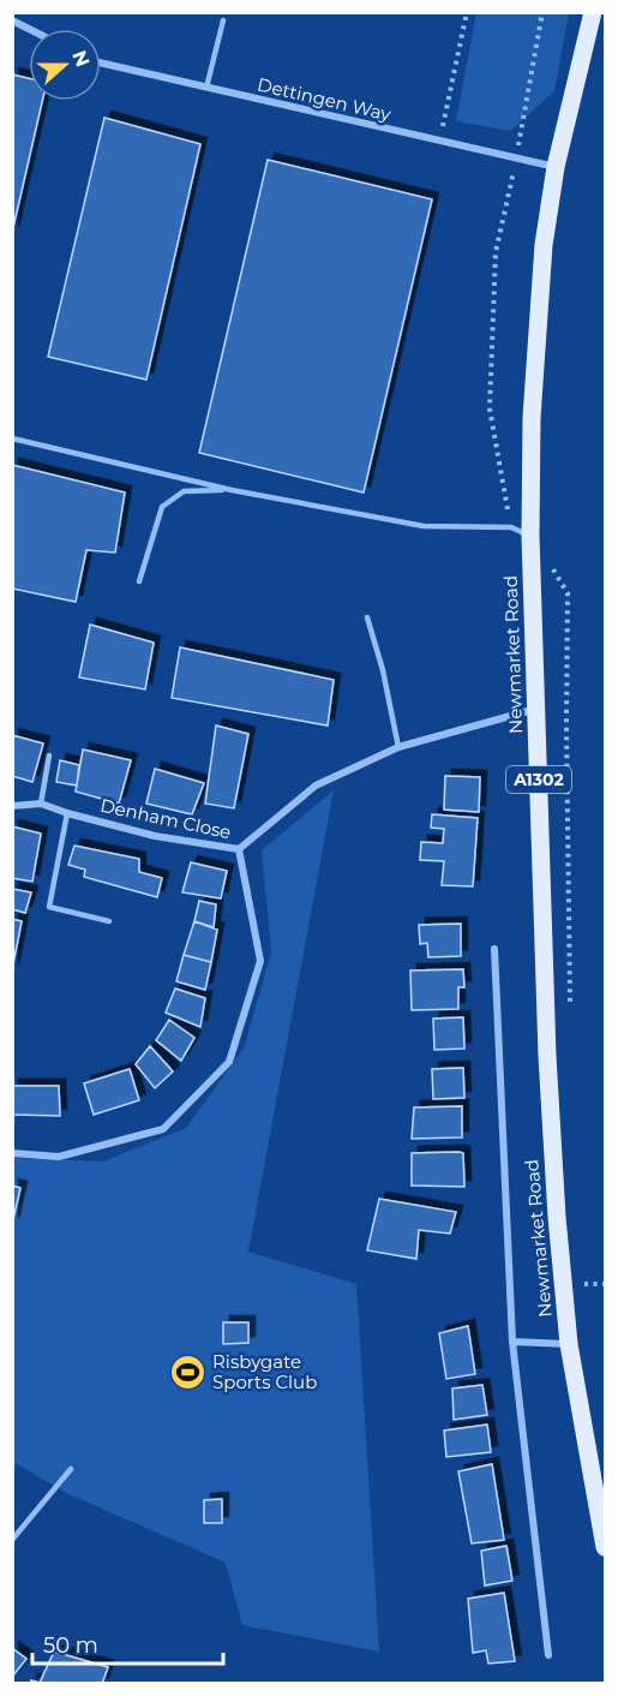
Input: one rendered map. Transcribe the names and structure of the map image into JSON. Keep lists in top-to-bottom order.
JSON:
{
  "streets": {
    "main road": ["Newmarket Road", "A1302"],
    "street": ["Dettingen Way", "Denham Close"]
  },
  "crossings": [
    ["Dettingen Way", "Newmarket Road"],
    ["Newmarket Road", "Denham Close"]
  ],
  "places": {
    "sports": ["Risbygate Sports Club"]
  },
  "scale_bar": "50 m",
  "north": "right"
}
